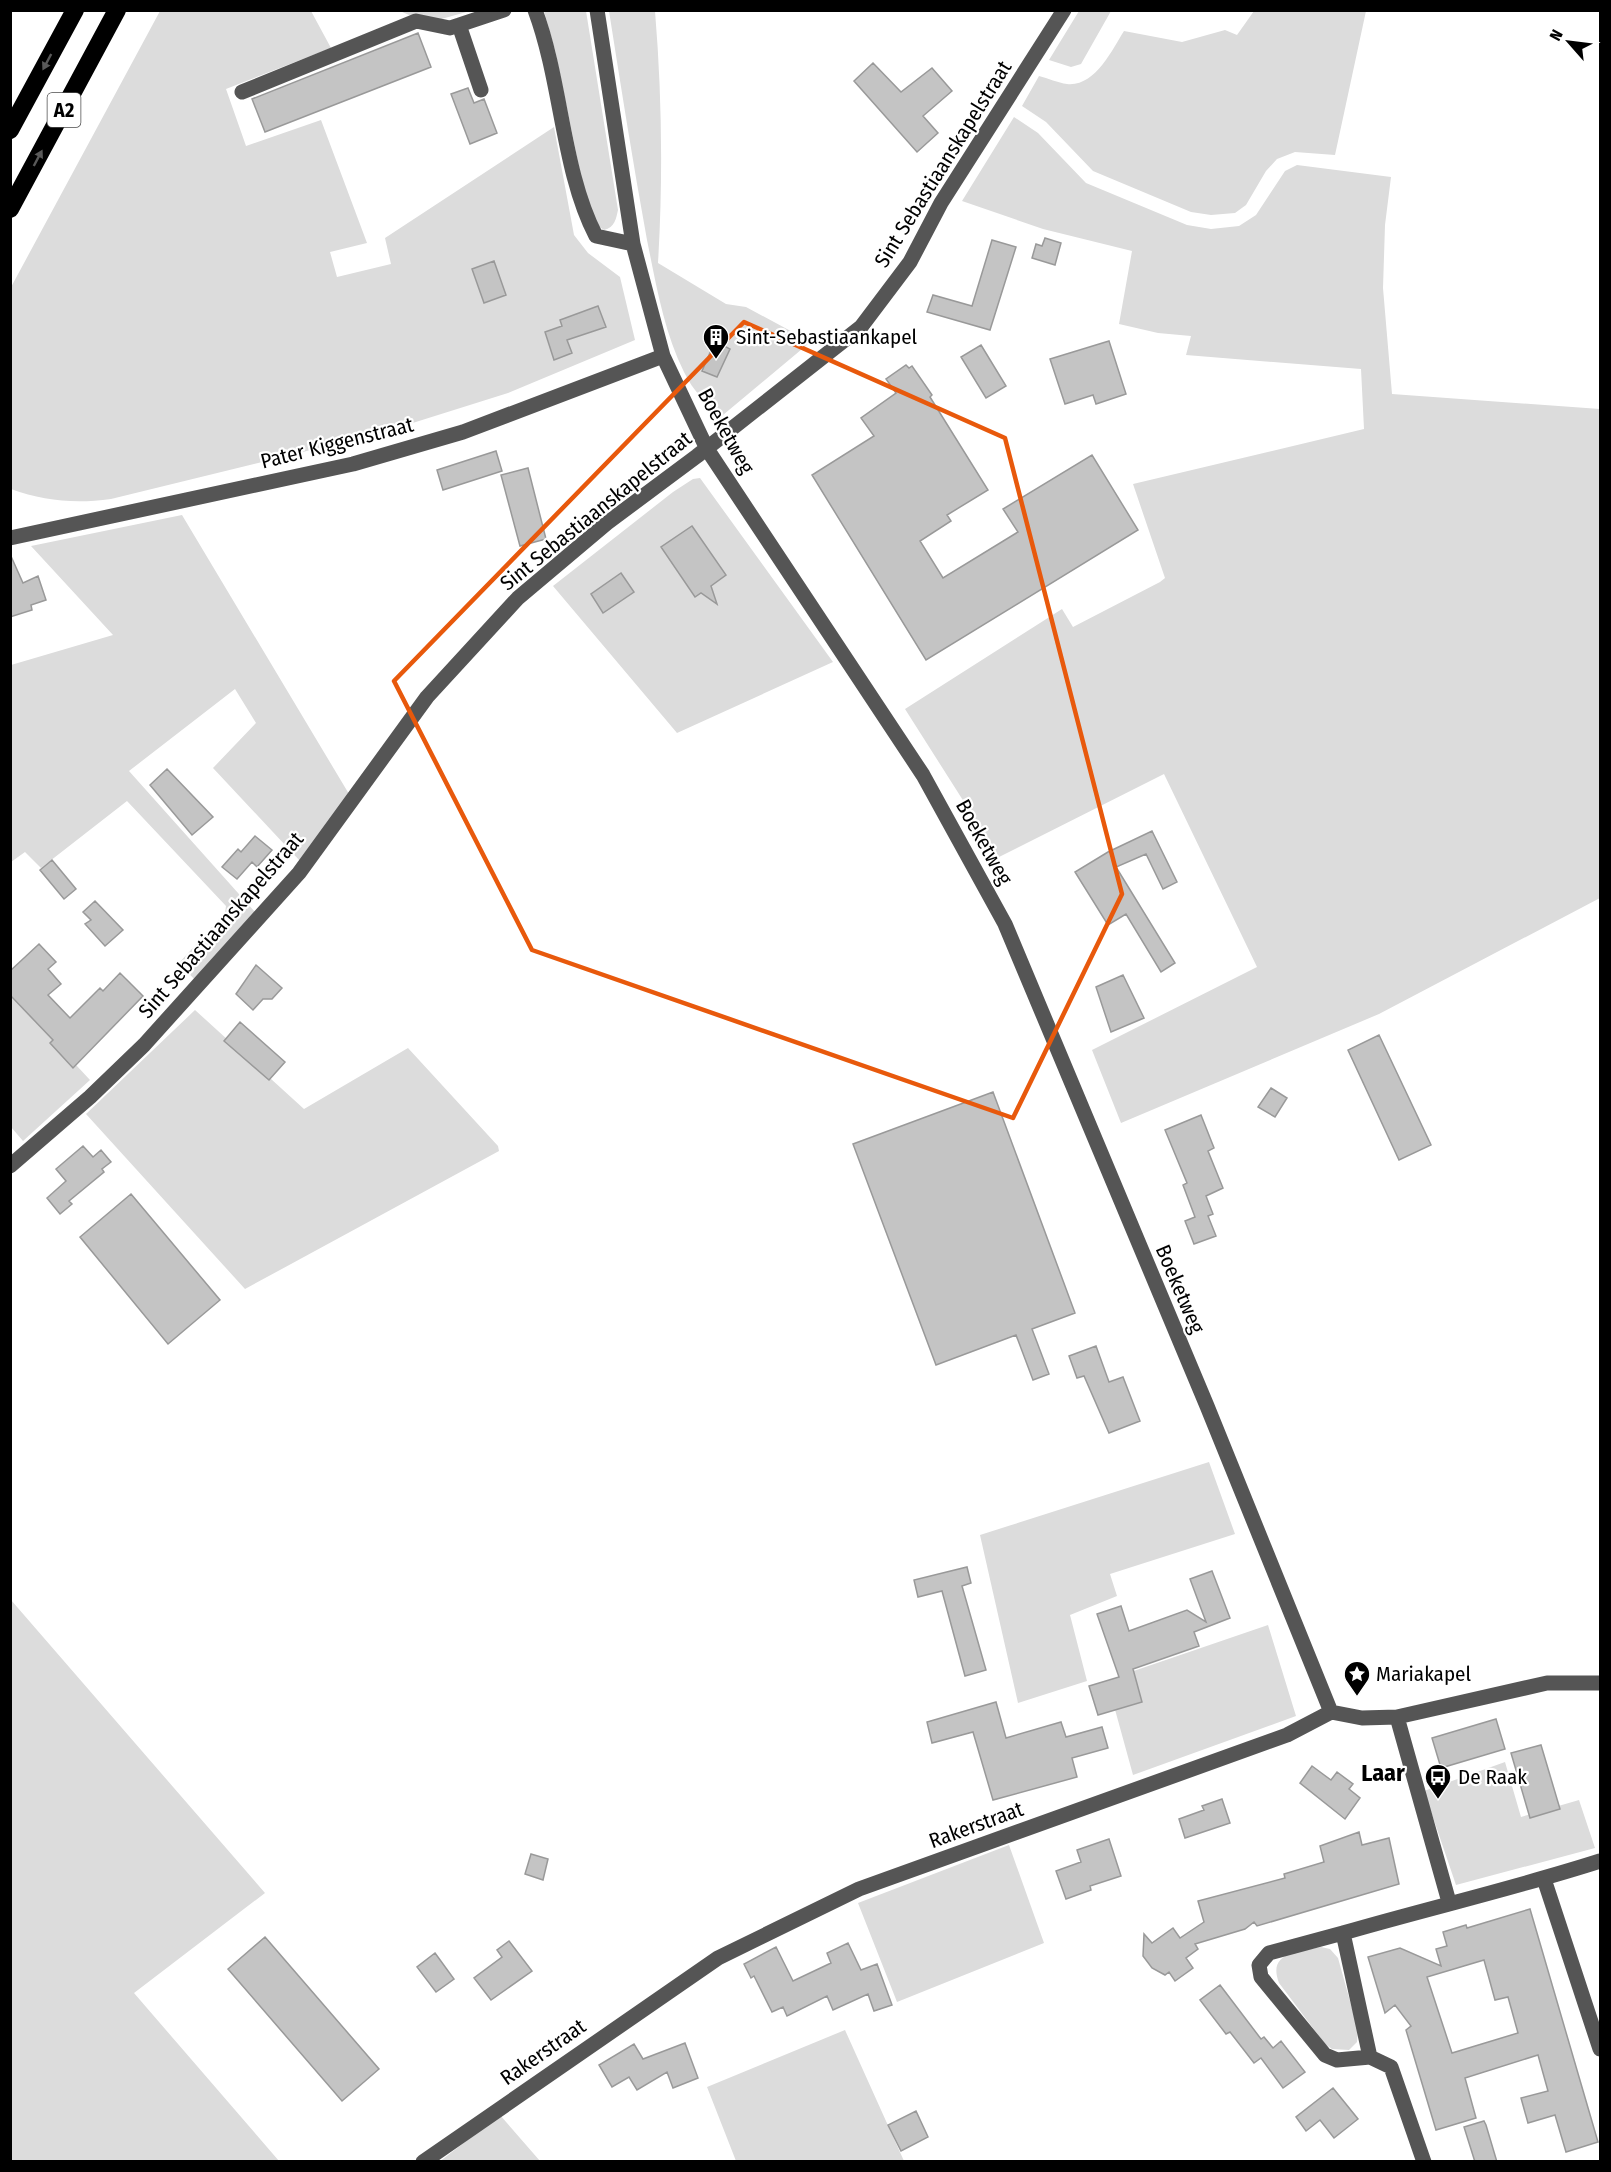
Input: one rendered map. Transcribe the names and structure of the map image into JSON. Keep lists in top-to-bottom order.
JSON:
{
  "streets": {
    "highway": ["A2"],
    "street": [
      "Sint Sebastiaanskapelstraat",
      "Boeketweg",
      "Pater Kiggenstraat",
      "Rakerstraat"
    ]
  },
  "crossings": [
    ["Sint Sebastiaanskapelstraat", "Boeketweg"],
    ["Boeketweg", "Pater Kiggenstraat"],
    ["Boeketweg", "Rakerstraat"]
  ],
  "districts": ["Laar"],
  "places": {
    "building": ["Sint-Sebastiaankapel"],
    "place": ["Mariakapel"],
    "bus stop": ["De Raak"]
  },
  "north": "top left"
}
